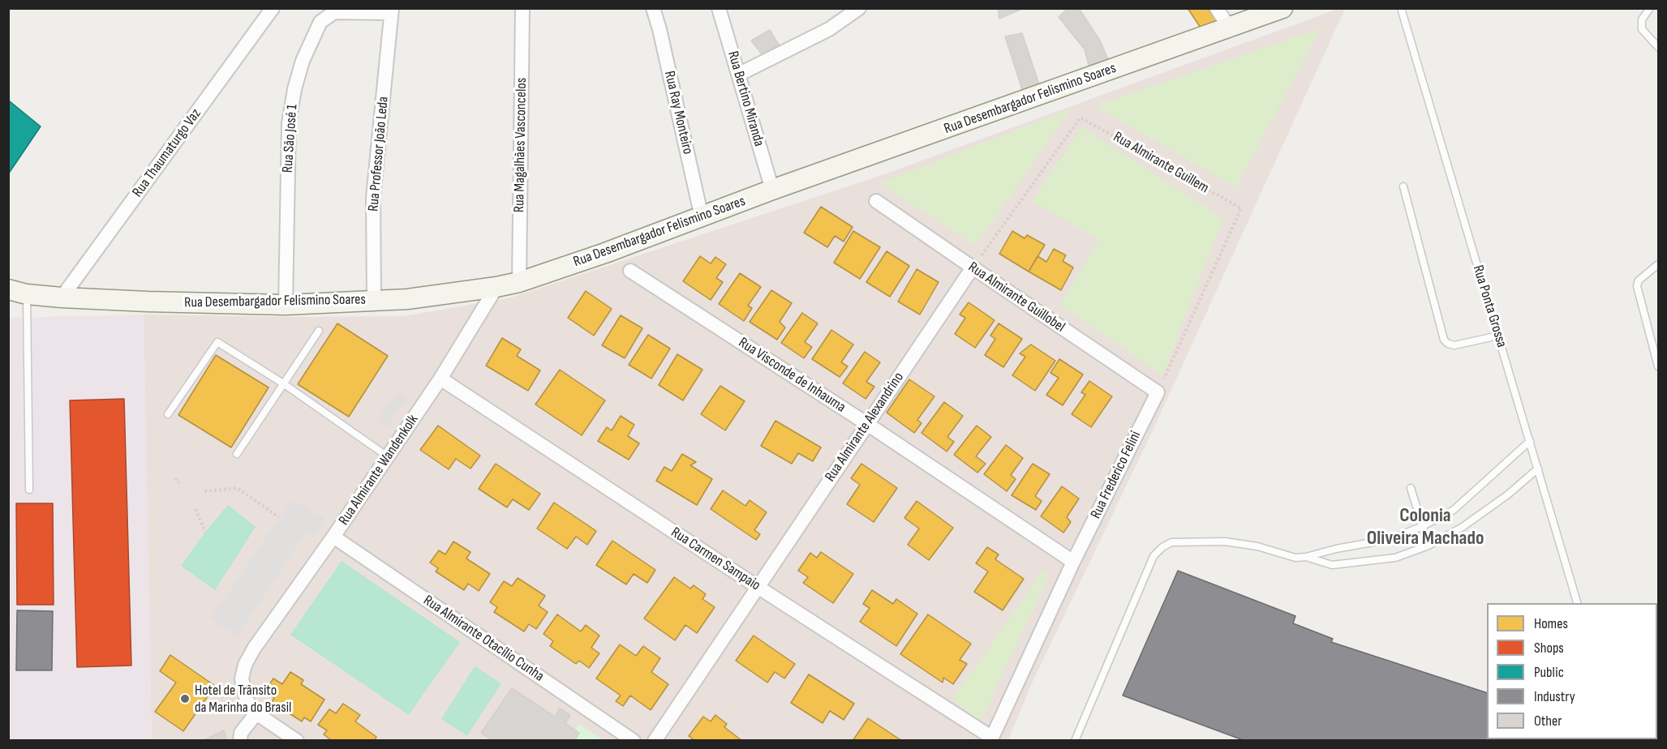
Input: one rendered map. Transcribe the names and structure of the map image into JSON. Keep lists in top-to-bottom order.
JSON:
{
  "streets": {
    "street": [
      "Rua Bertino Miranda",
      "Rua Desembargador Felismino Soares",
      "Rua Ray Monteiro",
      "Rua São José 1",
      "Rua Magalhães Vasconcelos",
      "Rua Thaumaturgo Vaz",
      "Rua Professor João Leda",
      "Rua Almirante Guillobel",
      "Rua Visconde de Inhauma",
      "Rua Almirante Alexandrino",
      "Rua Almirante Wandenkolk",
      "Rua Frederico Felini",
      "Rua Carmen Sampaio",
      "Rua Almirante Otacílio Cunha"
    ],
    "lane": ["Rua Ponta Grossa"],
    "path": ["Rua Almirante Guillem"]
  },
  "crossings": [
    ["Rua Bertino Miranda", "Rua Desembargador Felismino Soares"],
    ["Rua Desembargador Felismino Soares", "Rua Ray Monteiro"],
    ["Rua Desembargador Felismino Soares", "Rua São José 1"],
    ["Rua Desembargador Felismino Soares", "Rua Magalhães Vasconcelos"],
    ["Rua Desembargador Felismino Soares", "Rua Thaumaturgo Vaz"],
    ["Rua Desembargador Felismino Soares", "Rua Professor João Leda"],
    ["Rua Desembargador Felismino Soares", "Rua Almirante Wandenkolk"],
    ["Rua São José 1", "Rua Professor João Leda"],
    ["Rua Almirante Guillem", "Rua Almirante Guillobel"],
    ["Rua Almirante Guillem", "Rua Almirante Alexandrino"],
    ["Rua Almirante Guillem", "Rua Frederico Felini"],
    ["Rua Almirante Guillobel", "Rua Almirante Alexandrino"],
    ["Rua Almirante Guillobel", "Rua Frederico Felini"],
    ["Rua Visconde de Inhauma", "Rua Almirante Alexandrino"],
    ["Rua Visconde de Inhauma", "Rua Frederico Felini"],
    ["Rua Almirante Alexandrino", "Rua Carmen Sampaio"],
    ["Rua Almirante Wandenkolk", "Rua Carmen Sampaio"],
    ["Rua Almirante Wandenkolk", "Rua Almirante Otacílio Cunha"],
    ["Rua Frederico Felini", "Rua Carmen Sampaio"]
  ],
  "districts": ["Colonia Oliveira Machado"],
  "places": ["Hotel de Trânsito da Marinha do Brasil"],
  "legend": [
    "Homes",
    "Shops",
    "Public",
    "Industry",
    "Other"
  ]
}
